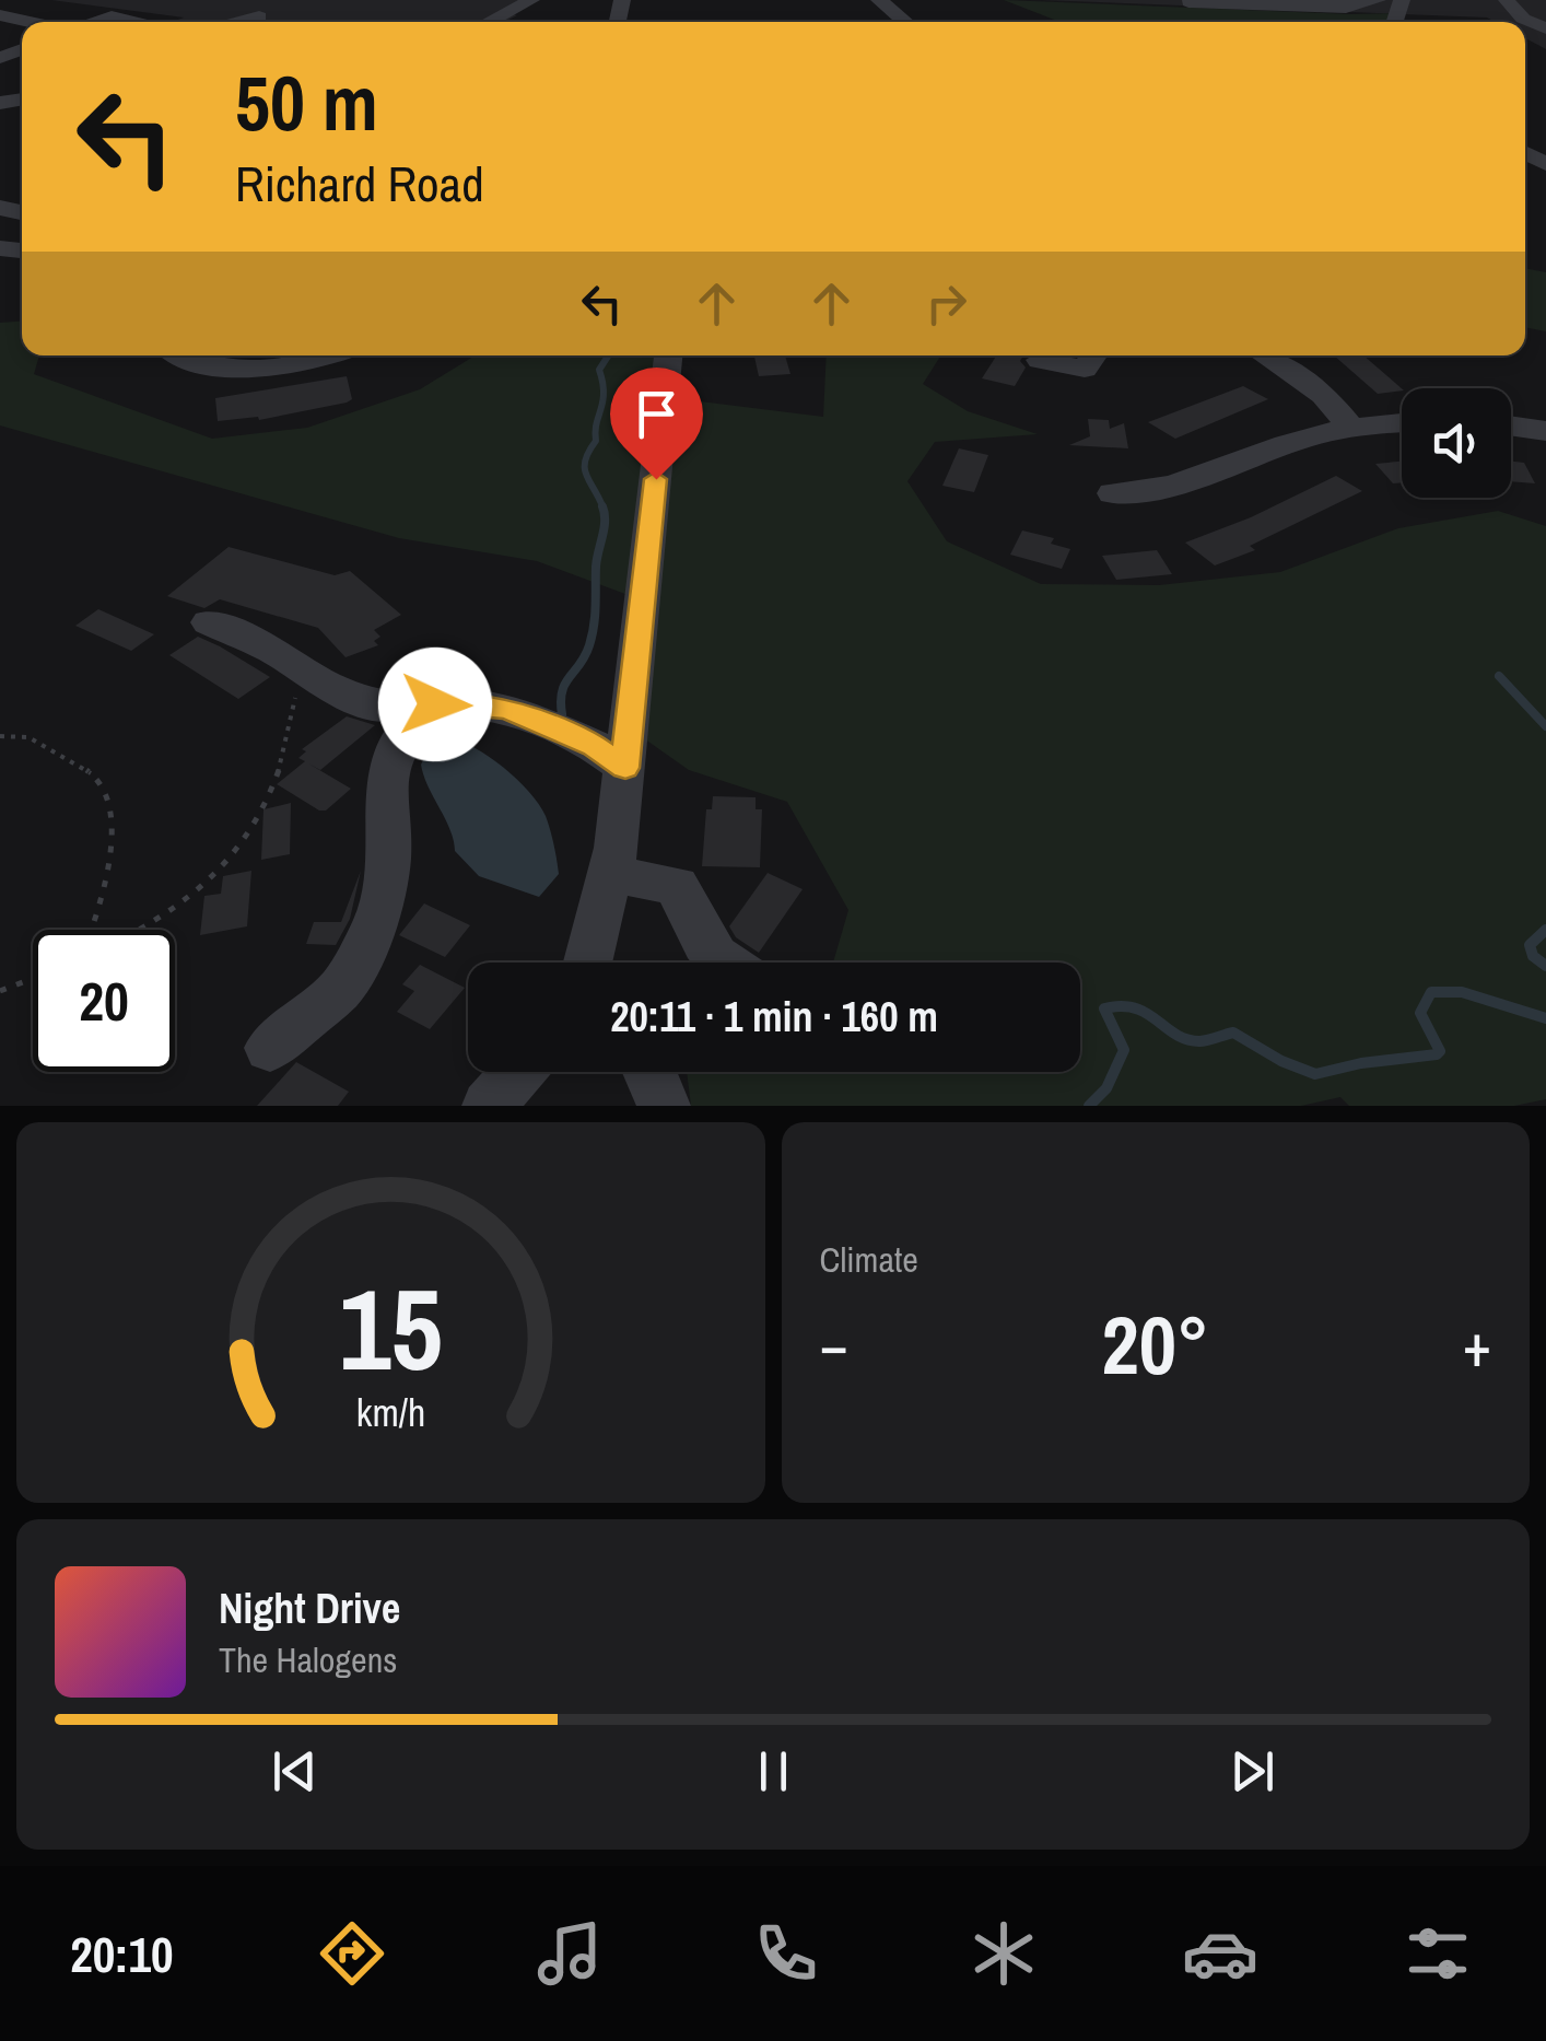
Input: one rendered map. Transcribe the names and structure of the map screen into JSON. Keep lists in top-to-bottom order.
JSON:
{
  "page": {
    "turn": ["50 m", "Richard Road"],
    "limit": "20",
    "trip": "20:11 · 1 min · 160 m",
    "tile": "Climate",
    "heat": ["−", "20°", "+"],
    "song": ["Night Drive", "The Halogens"],
    "tabs": "20:10",
    "gauge": ["15", "km/h"]
  }
}
